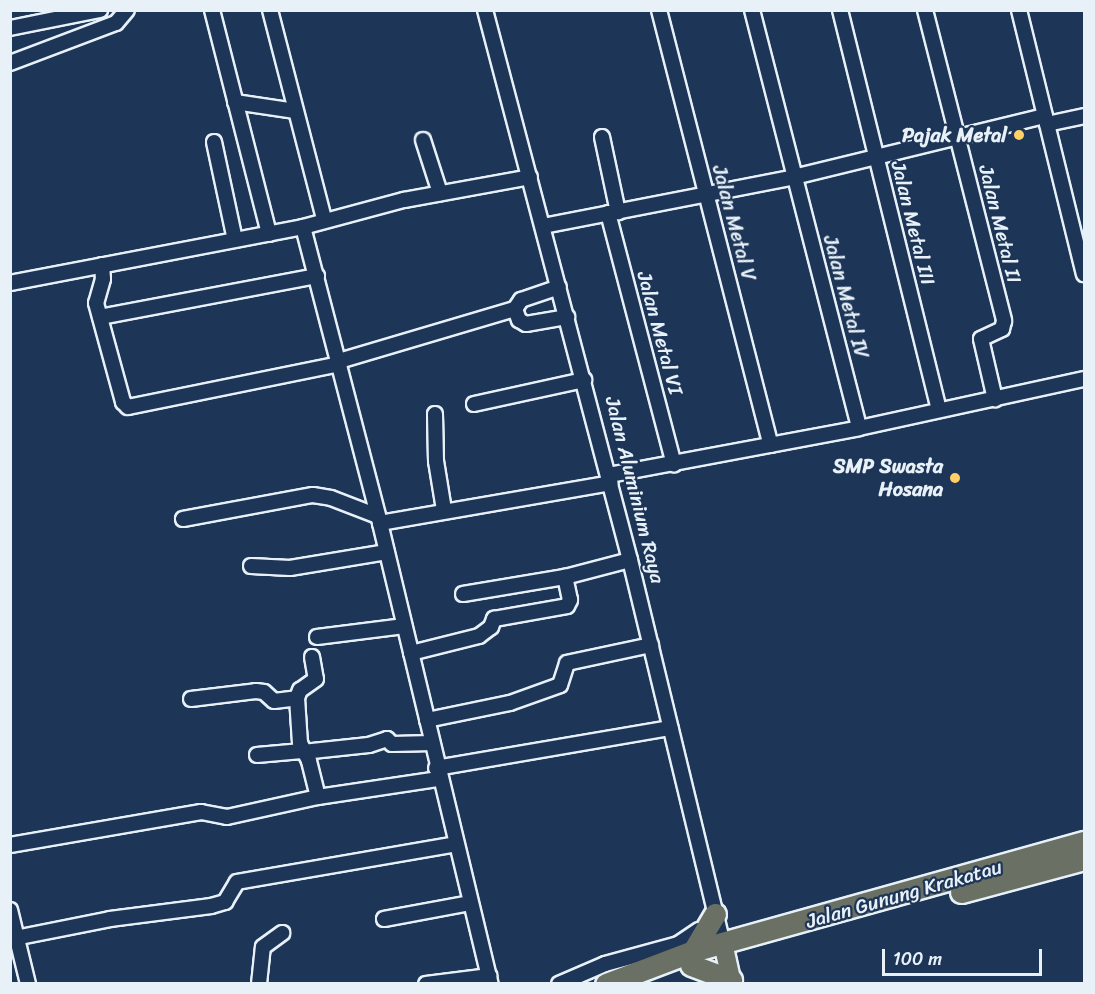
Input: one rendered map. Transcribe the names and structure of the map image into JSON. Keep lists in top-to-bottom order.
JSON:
{
  "streets": {
    "highway": ["Jalan Gunung Krakatau"],
    "main road": ["Jalan Aluminium Raya"],
    "street": [
      "Jalan Metal V",
      "Jalan Metal III",
      "Jalan Metal II",
      "Jalan Metal IV",
      "Jalan Metal VI"
    ]
  },
  "crossings": [
    ["Jalan Aluminium Raya", "Jalan Gunung Krakatau"]
  ],
  "places": ["Pajak Metal", "SMP Swasta Hosana"],
  "scale_bar": "100 m"
}
